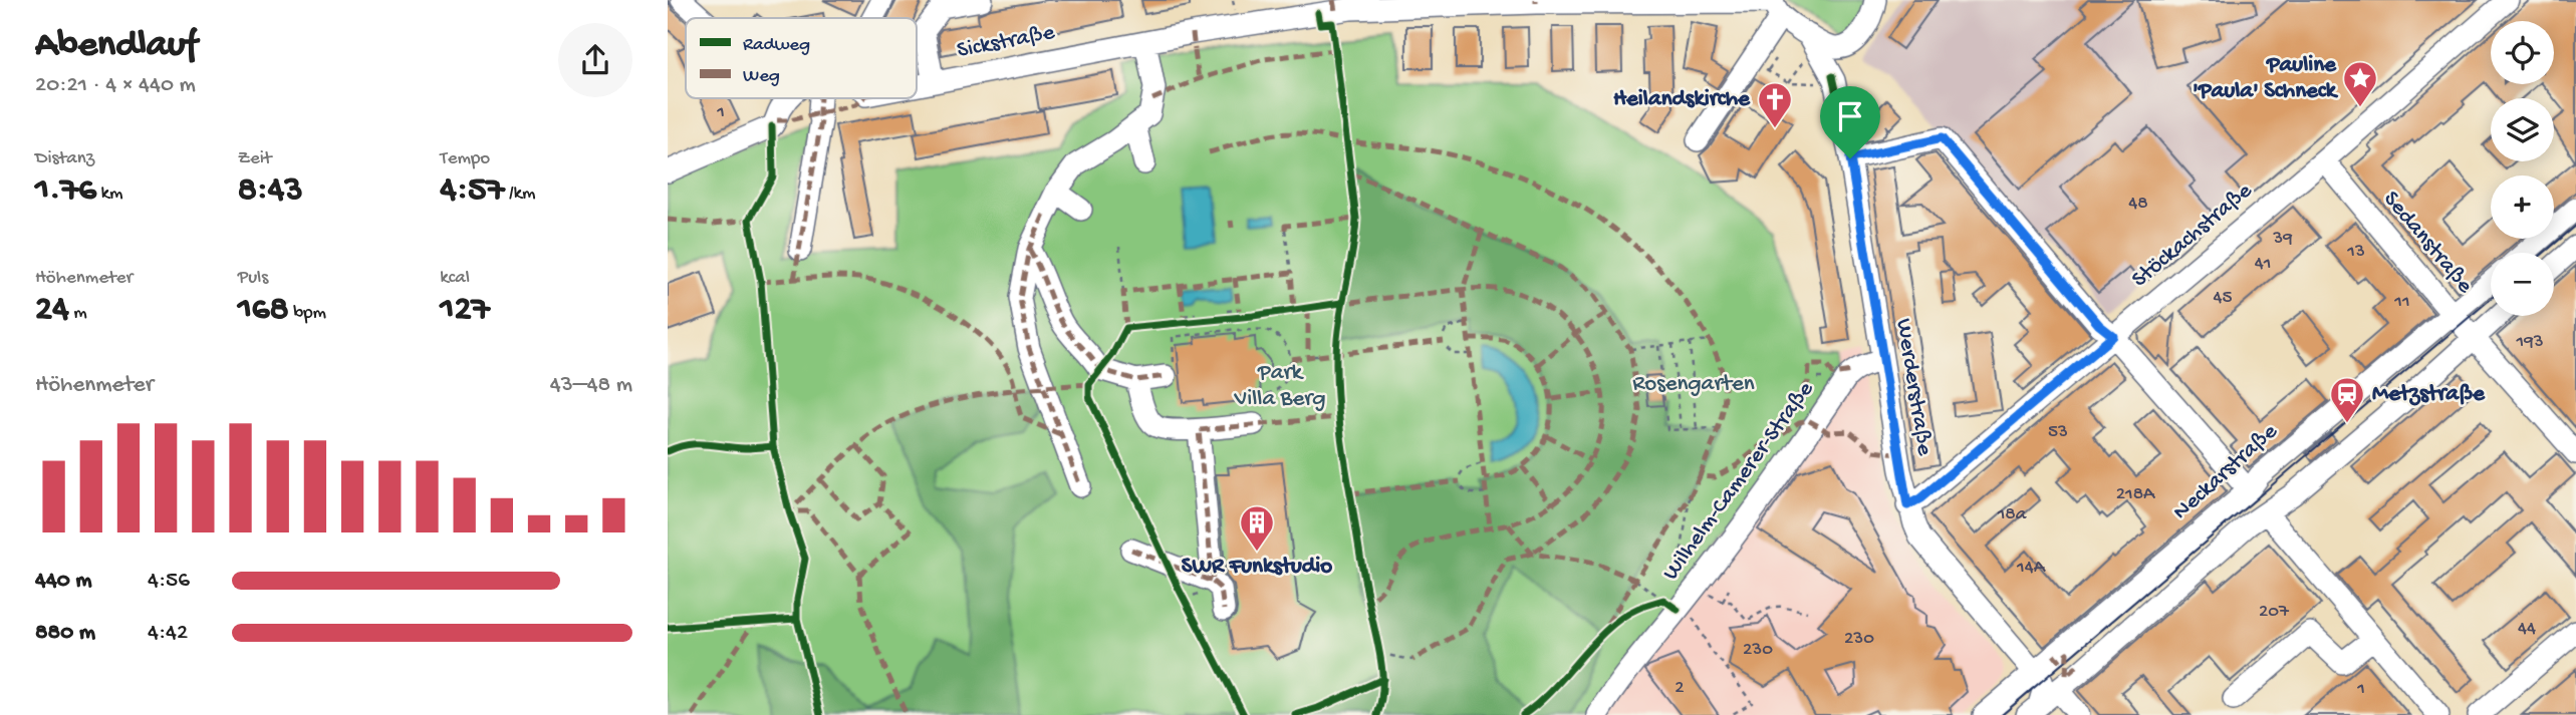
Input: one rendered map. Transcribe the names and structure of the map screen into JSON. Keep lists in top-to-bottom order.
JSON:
{
  "streets": {
    "street": [
      "Sickstraße",
      "Stöckachstraße",
      "Sedanstraße",
      "Werderstraße",
      "Neckarstraße",
      "Wilhelm-Camerer-Straße"
    ]
  },
  "crossings": [
    ["Stöckachstraße", "Sedanstraße"],
    ["Stöckachstraße", "Werderstraße"],
    ["Sedanstraße", "Neckarstraße"],
    ["Werderstraße", "Neckarstraße"],
    ["Werderstraße", "Wilhelm-Camerer-Straße"]
  ],
  "parks": ["Park Villa Berg", "Rosengarten"],
  "places": {
    "place": ["Pauline 'Paula' Schneck"],
    "church": ["Heilandskirche"],
    "station": ["Metzstraße"],
    "building": ["SWR Funkstudio"]
  },
  "house_numbers": [
    "1",
    "48",
    "39",
    "13",
    "41",
    "45",
    "11",
    "193",
    "53",
    "218A",
    "18a",
    "14A",
    "207",
    "44",
    "230",
    "230",
    "2",
    "1"
  ],
  "legend": ["Radweg", "Weg"],
  "page": {
    "heading": ["Abendlauf", "20:21 · 4 × 440 m"],
    "map_buttons": ["+", "−"],
    "stats": [
      ["Distanz", "1.76 km"],
      ["Zeit", "8:43"],
      ["Tempo", "4:57 /km"],
      ["Höhenmeter", "24 m"],
      ["Puls", "168 bpm"],
      ["kcal", "127"]
    ],
    "chart": ["Höhenmeter", "43–48 m"],
    "list": [
      {
        "name": "440 m",
        "note": "4:56"
      },
      {
        "name": "880 m",
        "note": "4:42"
      }
    ]
  }
}
